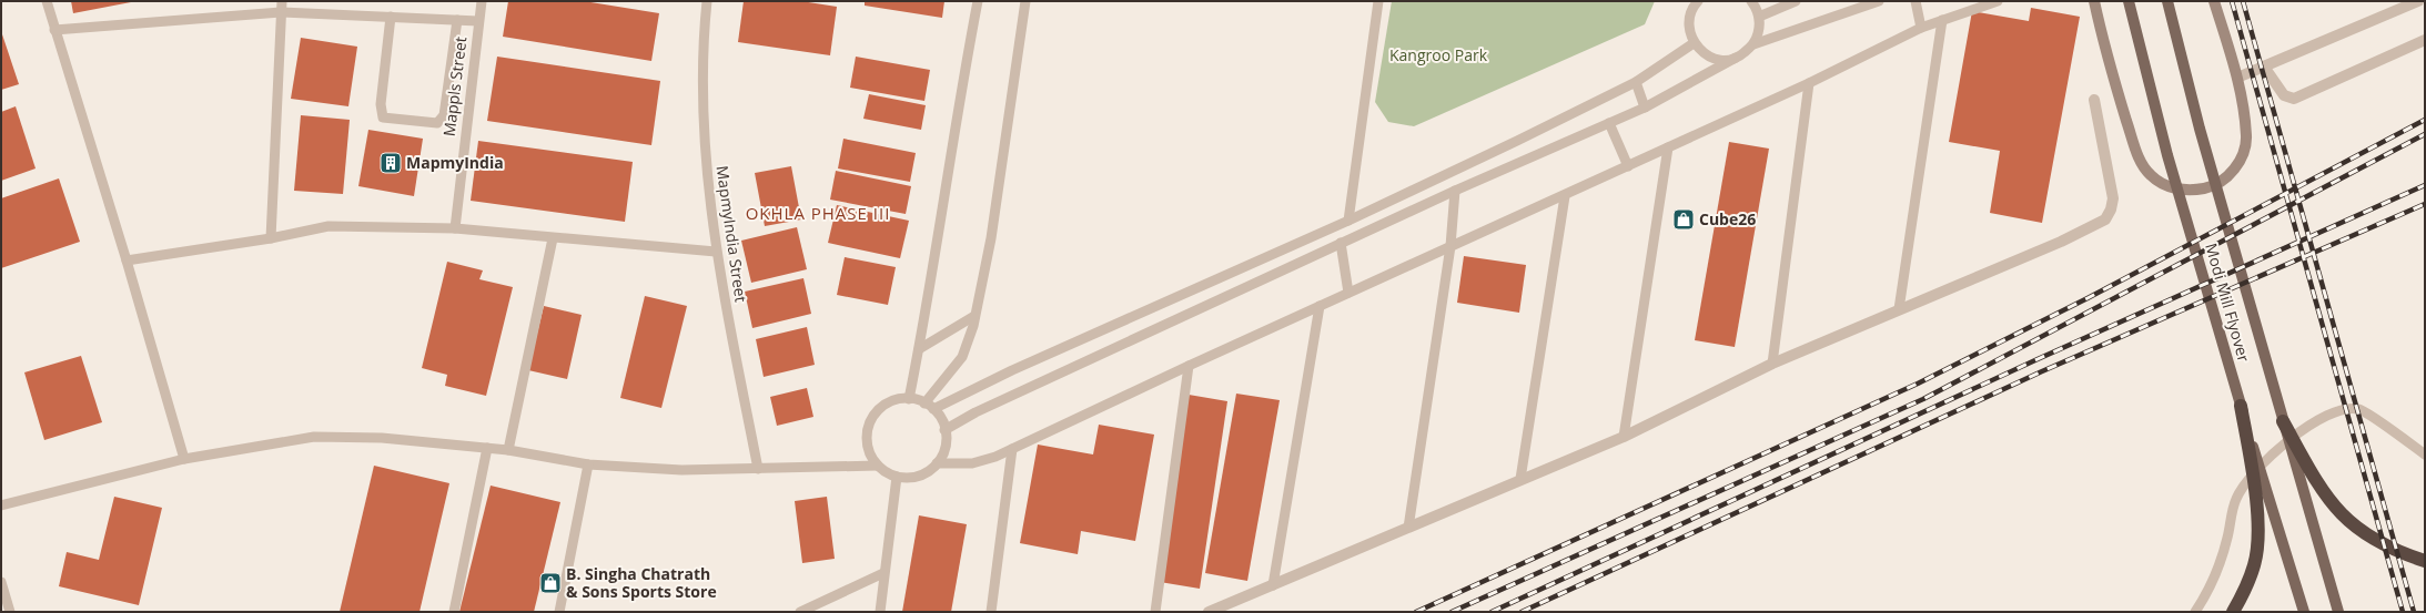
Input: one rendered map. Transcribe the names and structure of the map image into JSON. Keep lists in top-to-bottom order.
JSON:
{
  "streets": {
    "main road": ["Modi Mill Flyover"],
    "lane": ["Mappls Street", "MapmyIndia Street"]
  },
  "districts": ["OKHLA PHASE III"],
  "parks": ["Kangroo Park"],
  "places": {
    "building": ["MapmyIndia"],
    "shop": ["Cube26", "B. Singha Chatrath & Sons Sports Store"]
  }
}
